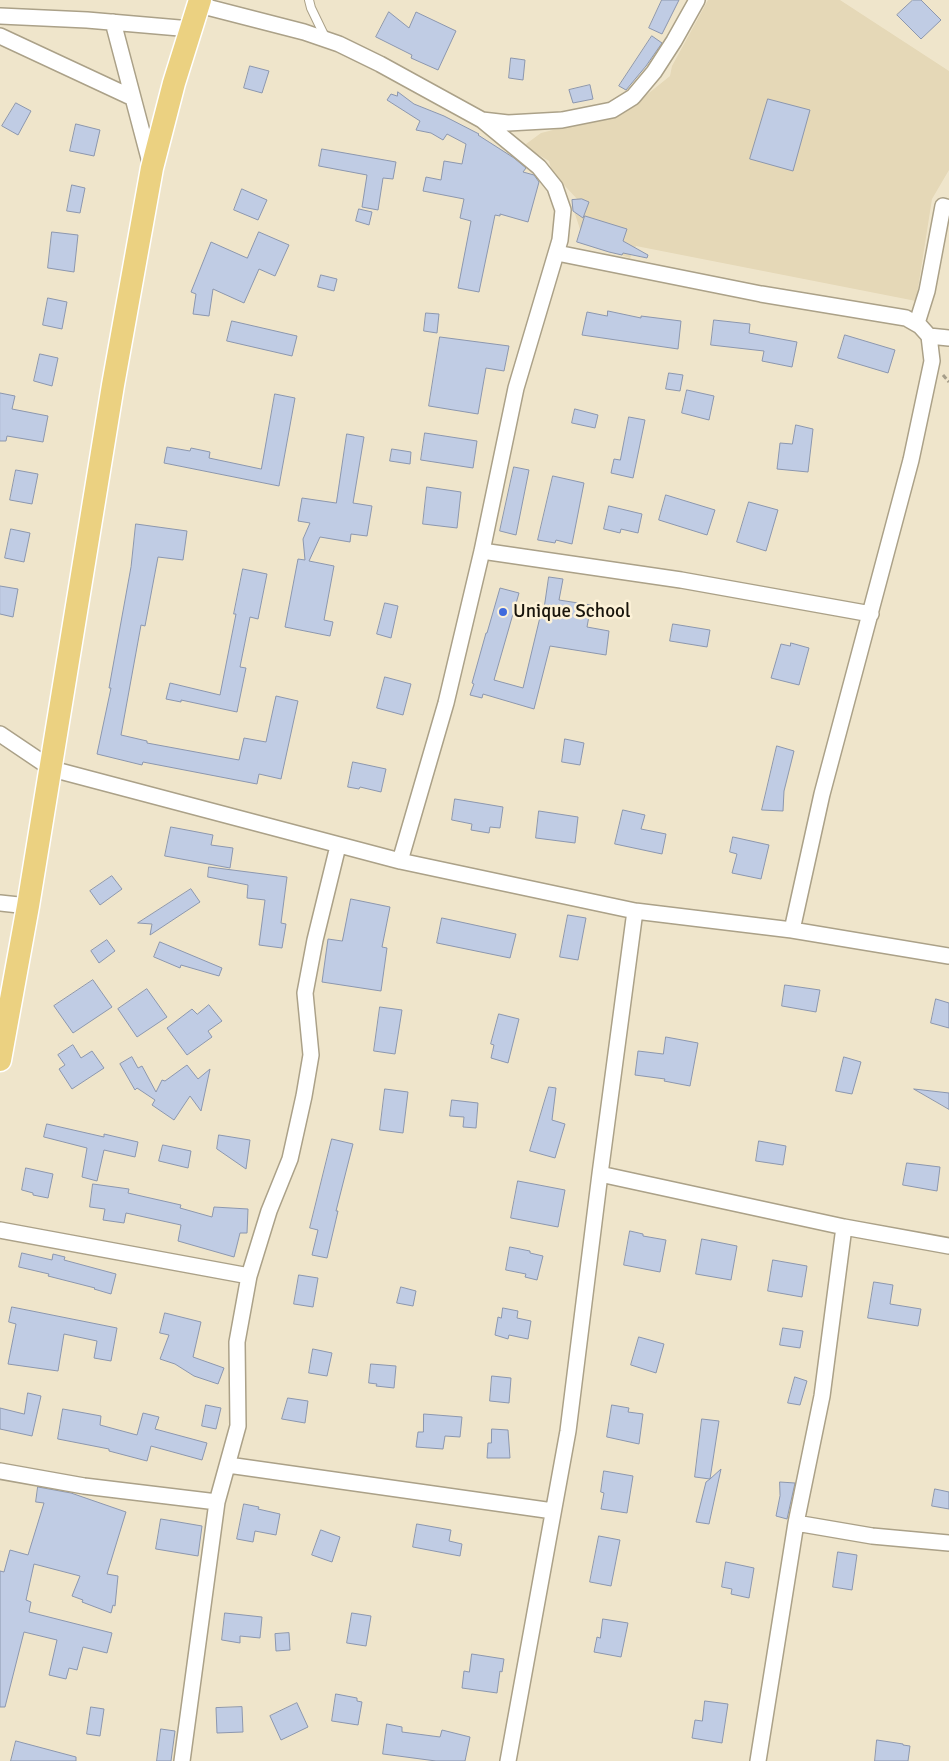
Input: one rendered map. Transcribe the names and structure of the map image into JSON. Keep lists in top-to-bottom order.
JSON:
{
  "places": ["Unique School"]
}
